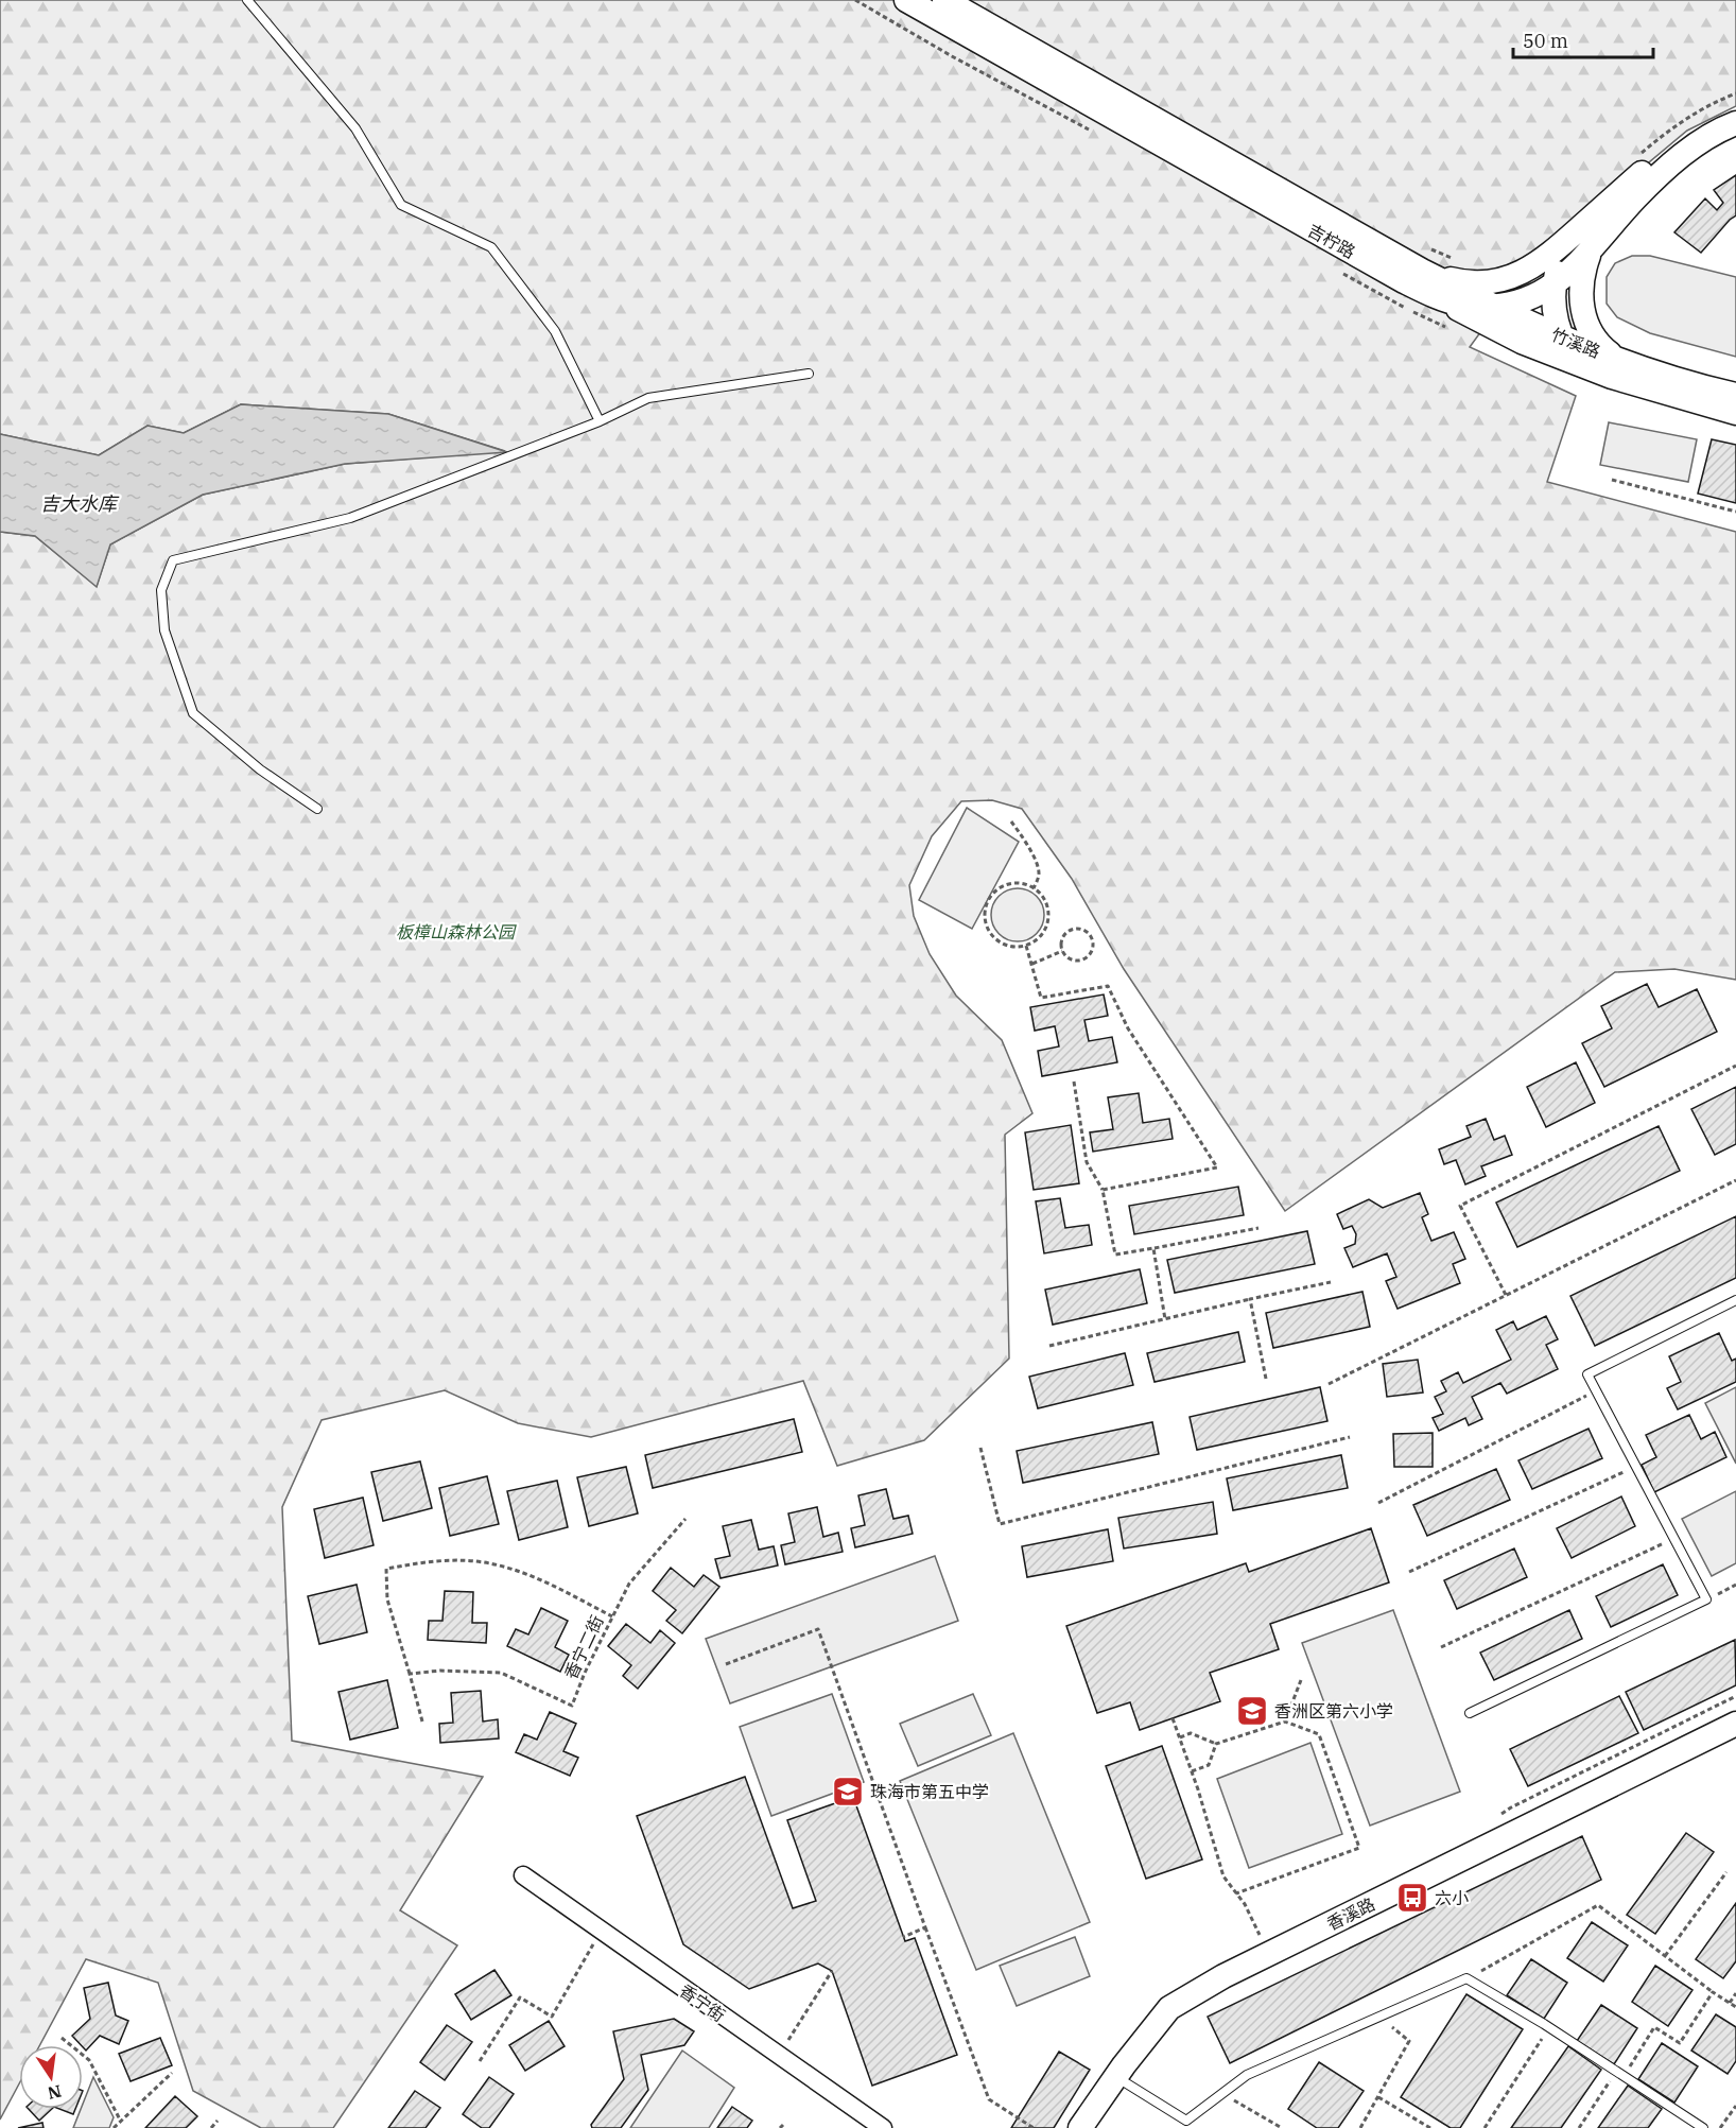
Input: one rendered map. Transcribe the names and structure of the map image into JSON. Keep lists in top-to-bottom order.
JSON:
{
  "streets": {
    "main road": ["吉柠路", "竹溪路", "香溪路"],
    "street": ["香宁街"],
    "path": ["香宁二街"]
  },
  "crossings": [
    ["吉柠路", "竹溪路"]
  ],
  "water": ["吉大水库"],
  "parks": ["板樟山森林公园"],
  "places": {
    "school or university": ["香洲区第六小学", "珠海市第五中学"],
    "bus stop": ["六小"]
  },
  "scale_bar": "50 m",
  "north": "bottom"
}
